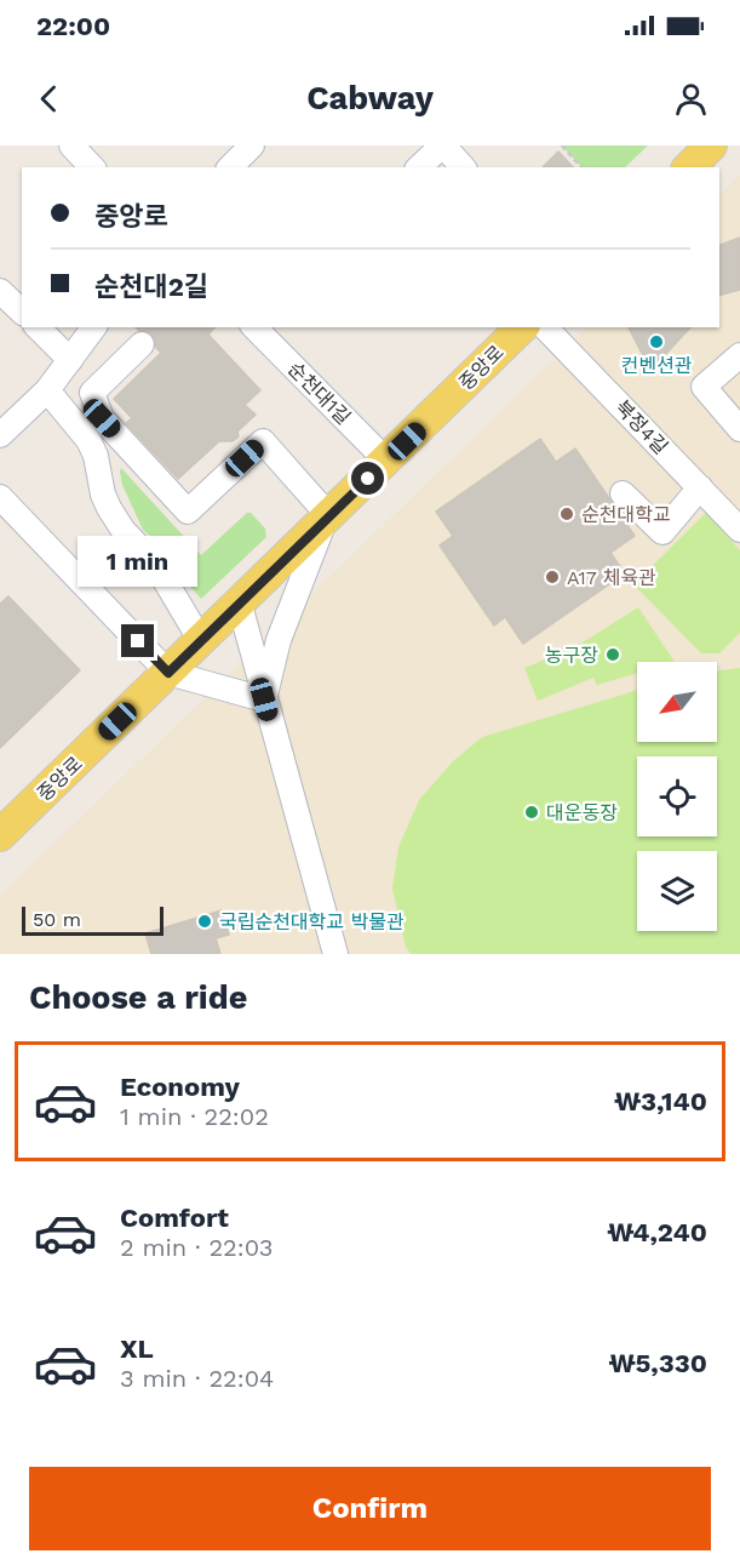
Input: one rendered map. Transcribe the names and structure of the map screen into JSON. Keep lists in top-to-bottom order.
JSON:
{
  "streets": {
    "main road": ["중앙로"],
    "street": ["순천대1길", "북정4길"]
  },
  "crossings": [
    ["중앙로", "순천대1길"]
  ],
  "places": [
    "컨벤션관",
    "순천대학교",
    "A17 체육관",
    "농구장",
    "대운동장",
    "국립순천대학교 박물관"
  ],
  "scale_bar": "50 m",
  "north": "bottom left",
  "page": {
    "status": "22:00",
    "header": "Cabway",
    "banner": ["중앙로", "순천대2길"],
    "bubble": "1 min",
    "scale": "50 m",
    "heading": "Choose a ride",
    "list": [
      {
        "name": "Economy",
        "note": "1 min · 22:02",
        "value": "₩3,140"
      },
      {
        "name": "Comfort",
        "note": "2 min · 22:03",
        "value": "₩4,240"
      },
      {
        "name": "XL",
        "note": "3 min · 22:04",
        "value": "₩5,330"
      }
    ],
    "buttons": "Confirm"
  }
}
